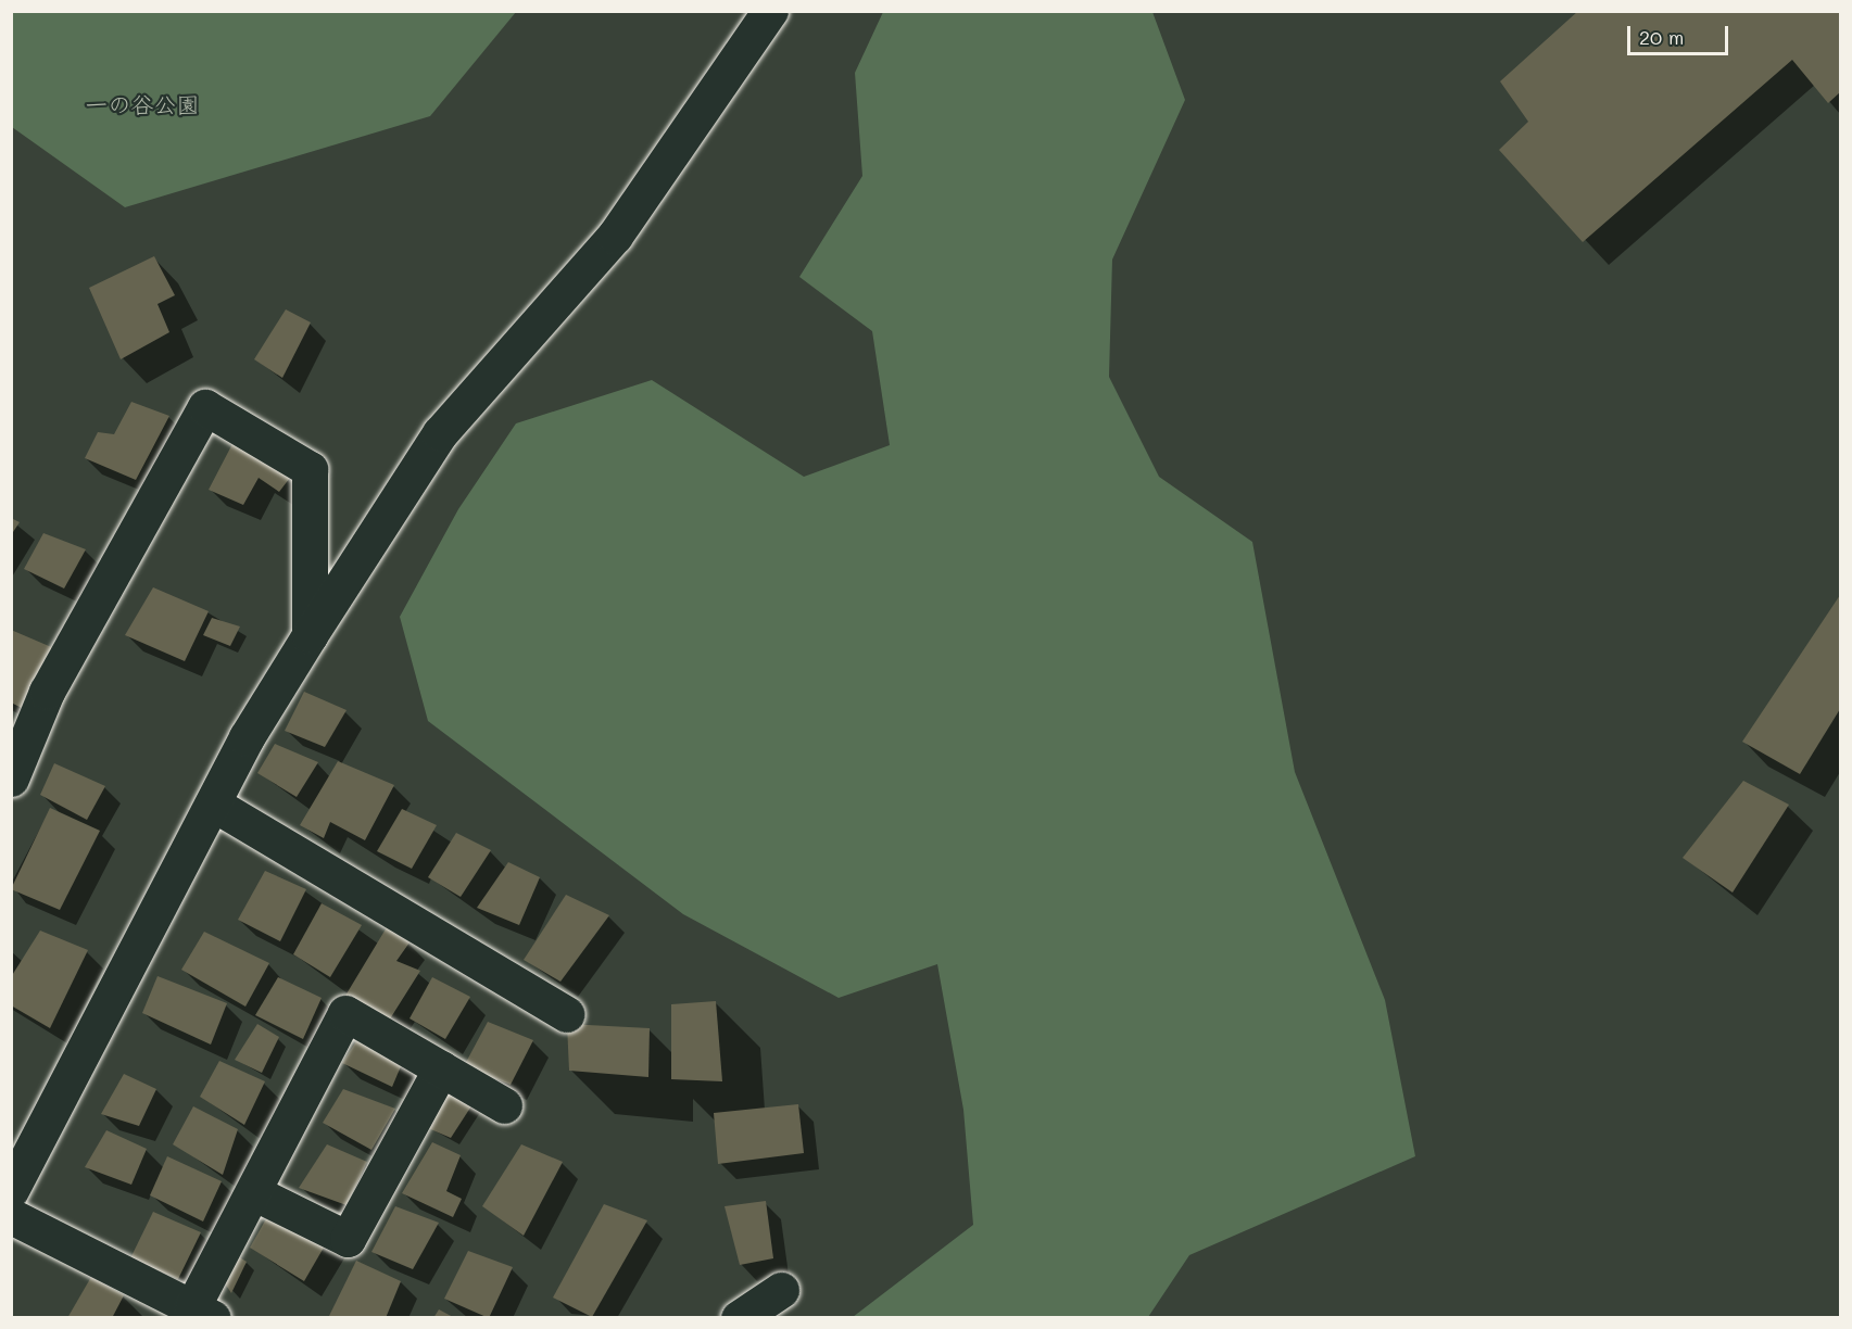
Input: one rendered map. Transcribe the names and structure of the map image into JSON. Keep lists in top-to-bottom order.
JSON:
{
  "parks": ["一の谷公園"],
  "scale_bar": "20 m"
}
